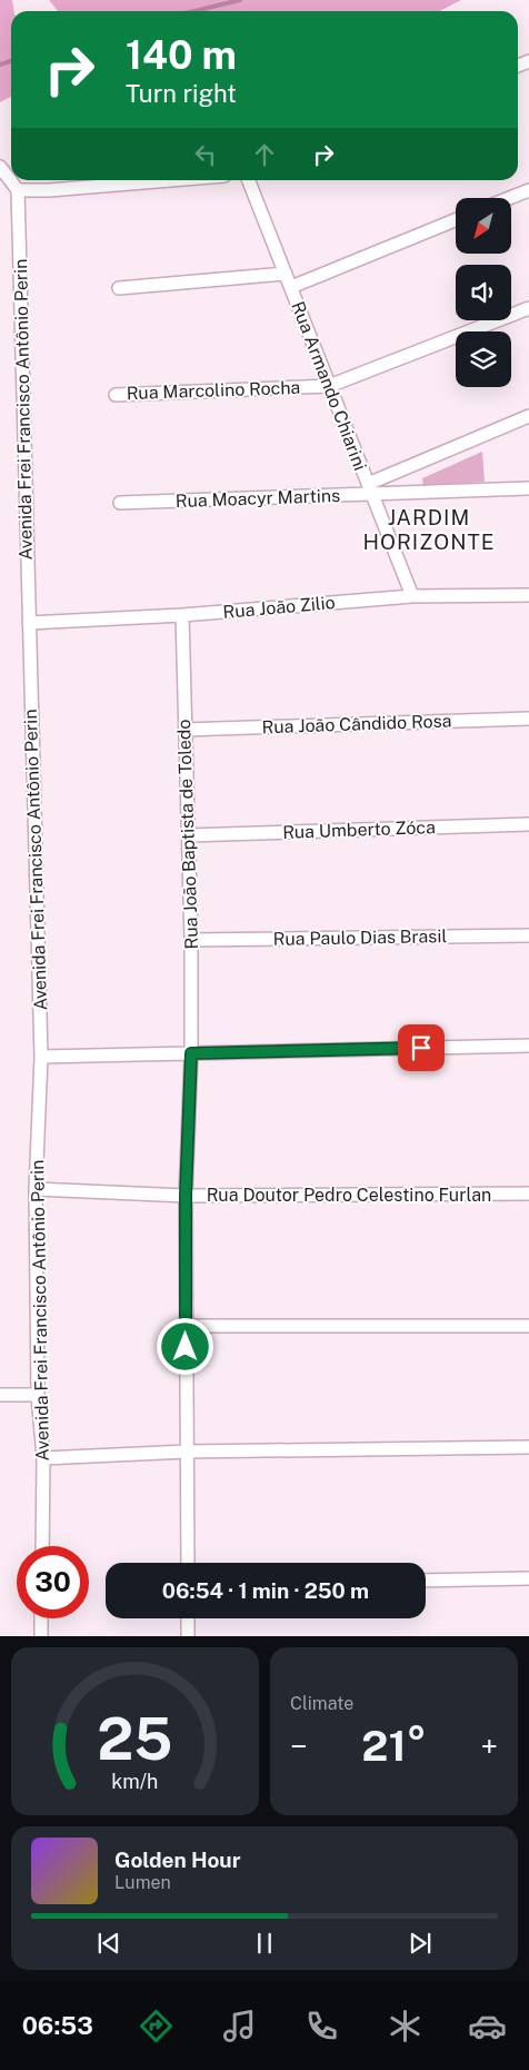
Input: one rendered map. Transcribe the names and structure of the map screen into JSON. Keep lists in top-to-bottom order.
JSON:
{
  "streets": {
    "street": [
      "Rua Armando Chiarini",
      "Rua Marcolino Rocha",
      "Avenida Frei Francisco Antônio Perin",
      "Rua Moacyr Martins",
      "Rua João Zilio",
      "Rua João Cândido Rosa",
      "Rua Umberto Zóca",
      "Rua João Baptista de Toledo",
      "Rua Paulo Dias Brasil",
      "Rua Doutor Pedro Celestino Furlan"
    ]
  },
  "crossings": [
    ["Rua Armando Chiarini", "Rua Marcolino Rocha"],
    ["Rua Armando Chiarini", "Rua Moacyr Martins"],
    ["Rua Armando Chiarini", "Rua João Zilio"],
    ["Avenida Frei Francisco Antônio Perin", "Rua João Zilio"],
    ["Avenida Frei Francisco Antônio Perin", "Rua Doutor Pedro Celestino Furlan"],
    ["Rua João Zilio", "Rua João Baptista de Toledo"],
    ["Rua João Cândido Rosa", "Rua João Baptista de Toledo"],
    ["Rua Umberto Zóca", "Rua João Baptista de Toledo"],
    ["Rua João Baptista de Toledo", "Rua Paulo Dias Brasil"],
    ["Rua João Baptista de Toledo", "Rua Doutor Pedro Celestino Furlan"]
  ],
  "districts": ["JARDIM HORIZONTE"],
  "north": "bottom left",
  "page": {
    "turn": ["140 m", "Turn right"],
    "limit": "30",
    "trip": "06:54 · 1 min · 250 m",
    "tile": "Climate",
    "heat": ["−", "21°", "+"],
    "song": ["Golden Hour", "Lumen"],
    "tabs": "06:53",
    "gauge": ["25", "km/h"]
  }
}
